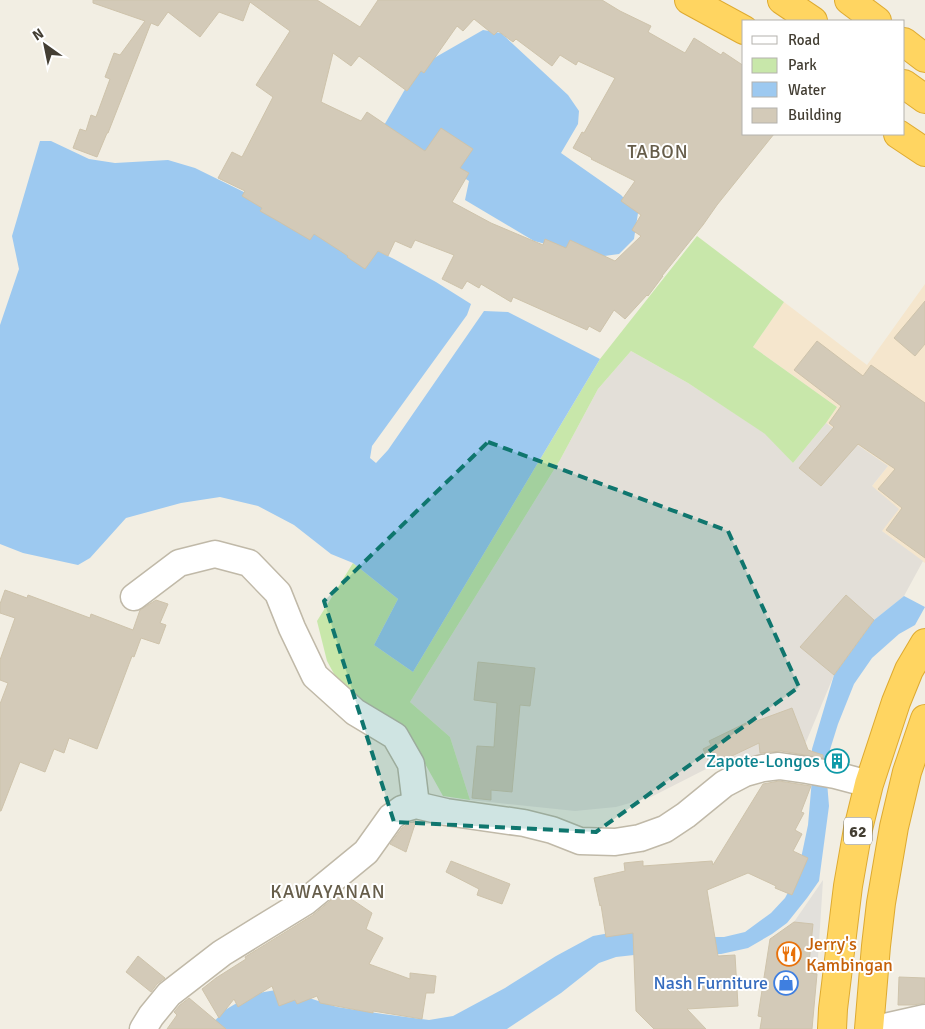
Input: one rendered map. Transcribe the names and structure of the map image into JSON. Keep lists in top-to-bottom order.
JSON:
{
  "streets": {
    "highway": ["62"]
  },
  "districts": ["TABON", "KAWAYANAN"],
  "places": {
    "building": ["Zapote-Longos"],
    "restaurant": ["Jerry's Kambingan"],
    "shop": ["Nash Furniture"]
  },
  "legend": [
    "Road",
    "Park",
    "Water",
    "Building"
  ],
  "north": "top left"
}
